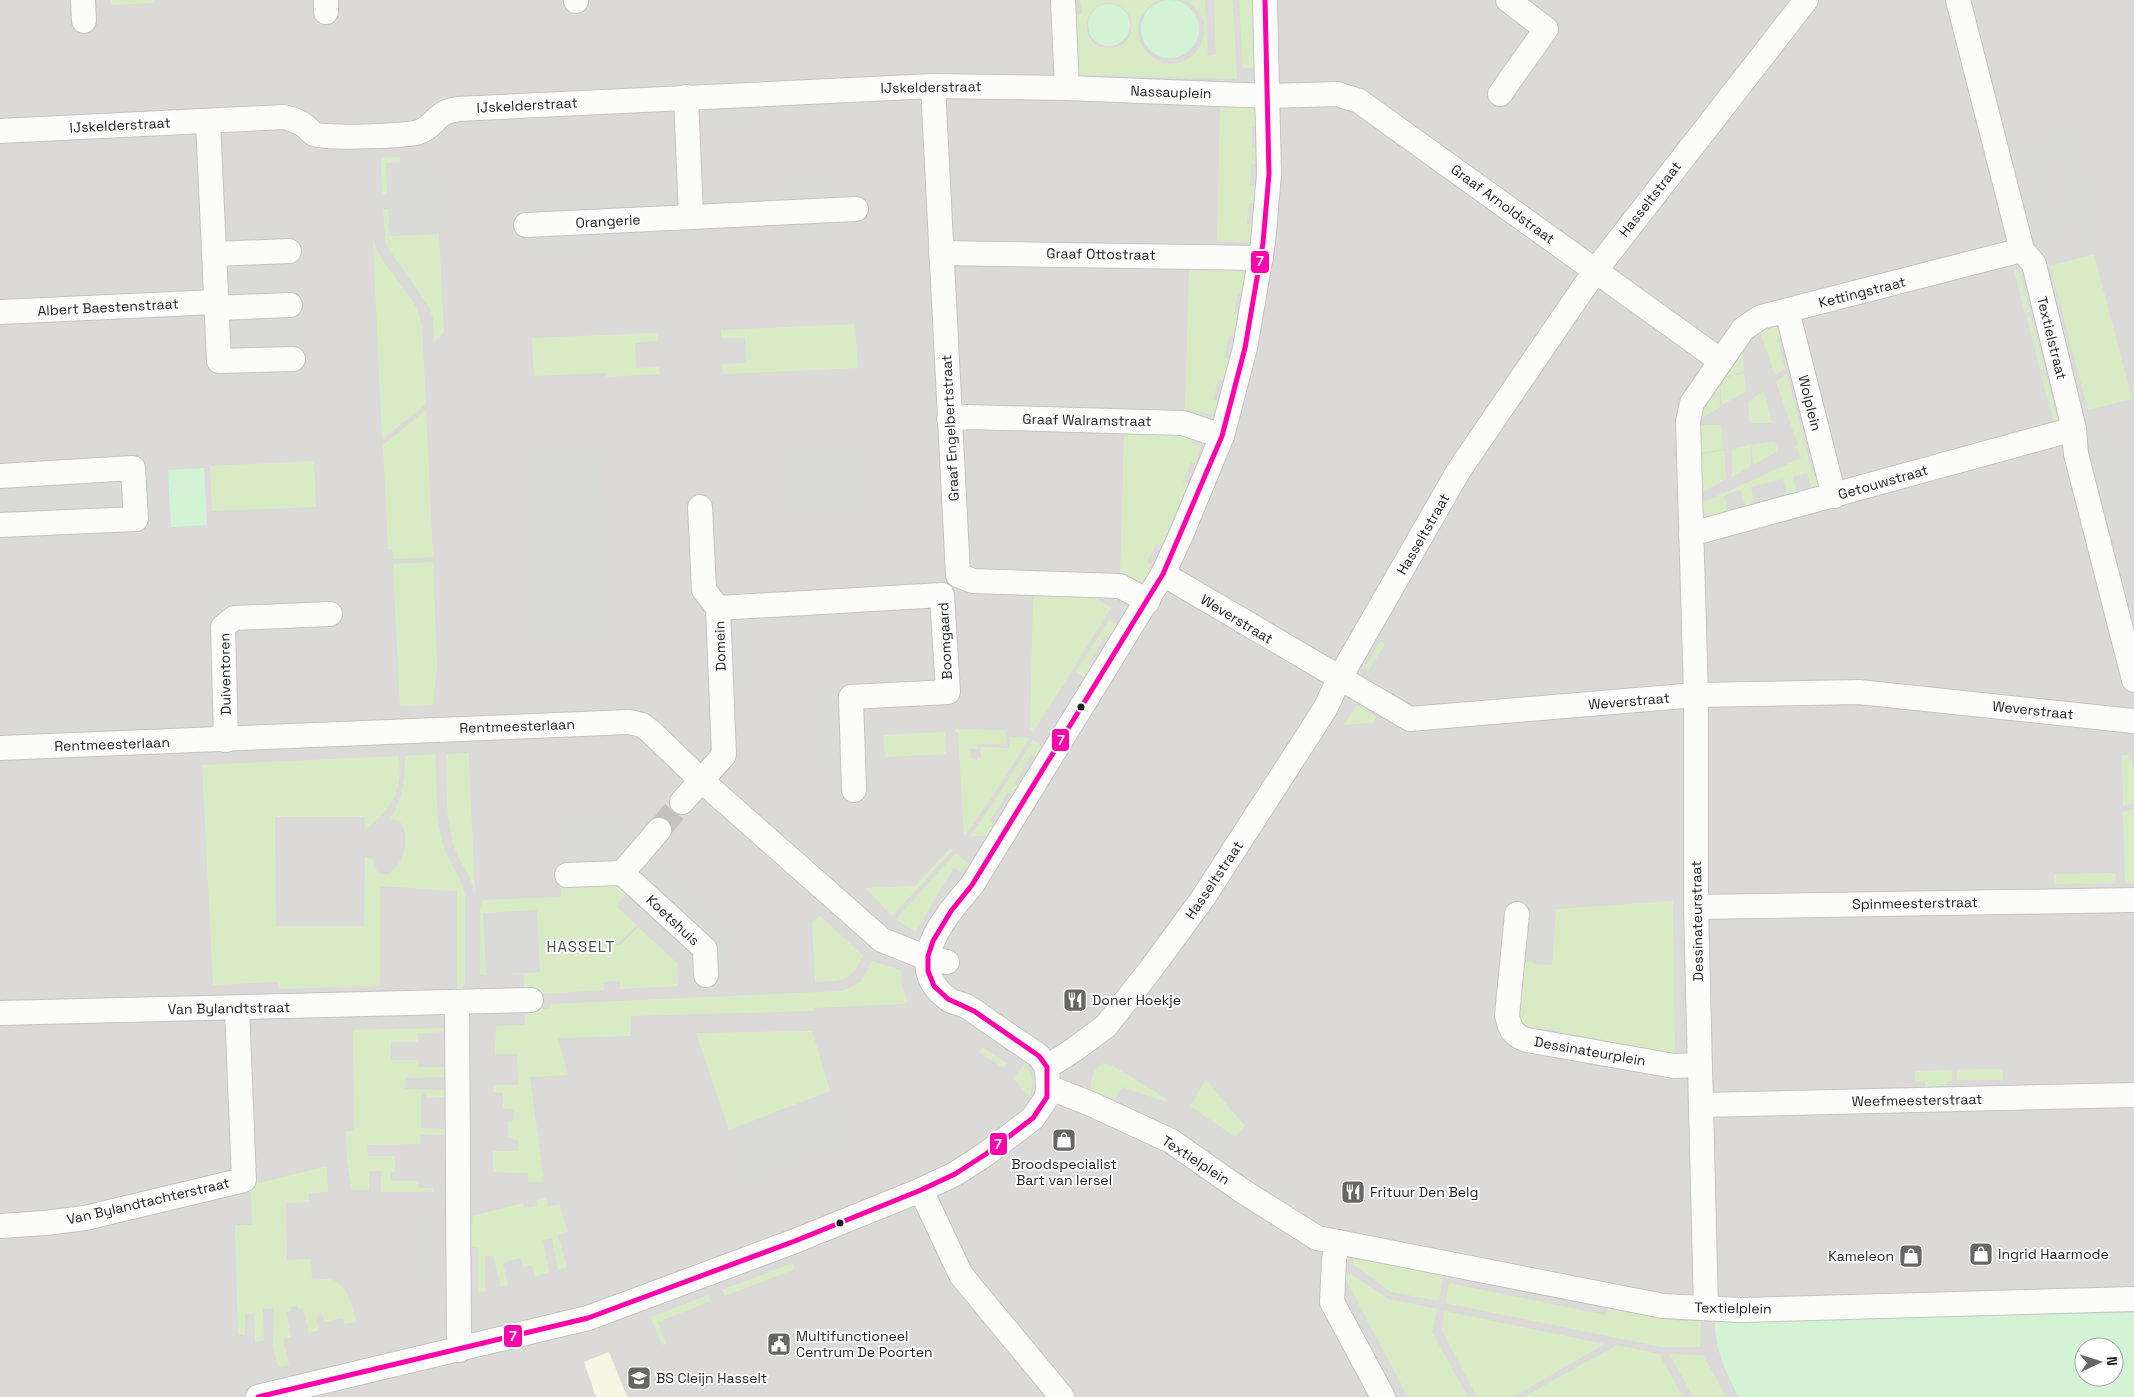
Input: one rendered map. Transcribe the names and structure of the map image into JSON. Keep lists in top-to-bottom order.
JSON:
{
  "streets": {
    "street": [
      "IJskelderstraat",
      "Nassauplein",
      "Hasseltstraat",
      "Graaf Arnoldstraat",
      "Orangerie",
      "Graaf Ottostraat",
      "Kettingstraat",
      "Albert Baestenstraat",
      "Textielstraat",
      "Wolplein",
      "Graaf Walramstraat",
      "Graaf Engelbertstraat",
      "Getouwstraat",
      "Weverstraat",
      "Boomgaard",
      "Domein",
      "Duiventoren",
      "Rentmeesterlaan",
      "Spinmeesterstraat",
      "Koetshuis",
      "Dessinateurstraat",
      "Van Bylandtstraat",
      "Dessinateurplein",
      "Weefmeesterstraat",
      "Textielplein",
      "Van Bylandtachterstraat"
    ]
  },
  "crossings": [
    ["IJskelderstraat", "Nassauplein"],
    ["IJskelderstraat", "Graaf Engelbertstraat"],
    ["Nassauplein", "Graaf Arnoldstraat"],
    ["Hasseltstraat", "Graaf Arnoldstraat"],
    ["Hasseltstraat", "Weverstraat"],
    ["Hasseltstraat", "Textielplein"],
    ["Graaf Arnoldstraat", "Kettingstraat"],
    ["Graaf Ottostraat", "Graaf Engelbertstraat"],
    ["Kettingstraat", "Textielstraat"],
    ["Kettingstraat", "Wolplein"],
    ["Textielstraat", "Getouwstraat"],
    ["Wolplein", "Getouwstraat"],
    ["Graaf Walramstraat", "Graaf Engelbertstraat"],
    ["Getouwstraat", "Dessinateurstraat"],
    ["Weverstraat", "Dessinateurstraat"],
    ["Boomgaard", "Domein"],
    ["Domein", "Rentmeesterlaan"],
    ["Duiventoren", "Rentmeesterlaan"],
    ["Spinmeesterstraat", "Dessinateurstraat"],
    ["Dessinateurstraat", "Dessinateurplein"],
    ["Dessinateurstraat", "Weefmeesterstraat"],
    ["Dessinateurstraat", "Textielplein"],
    ["Van Bylandtstraat", "Van Bylandtachterstraat"]
  ],
  "districts": ["HASSELT"],
  "places": {
    "restaurant": ["Doner Hoekje", "Frituur Den Belg"],
    "shop": ["Broodspecialist Bart van Iersel", "Ingrid Haarmode", "Kameleon"],
    "public building": ["Multifunctioneel Centrum De Poorten"],
    "school or university": ["BS Cleijn Hasselt"]
  },
  "lines": ["transit line 7"],
  "north": "right"
}
